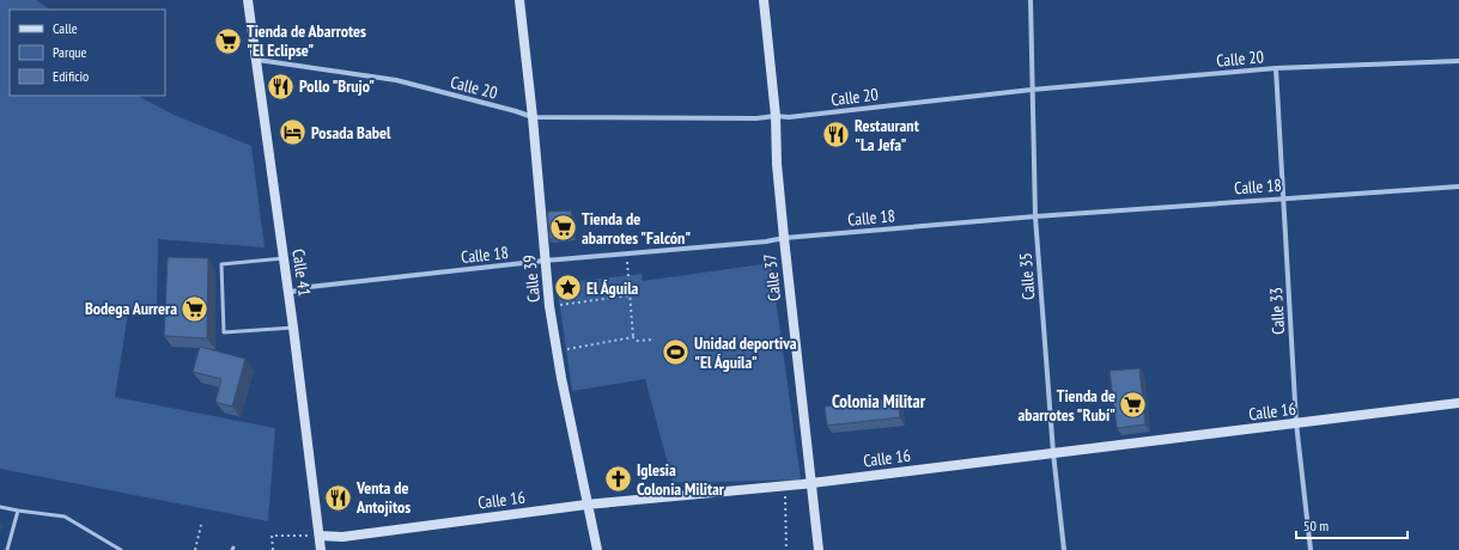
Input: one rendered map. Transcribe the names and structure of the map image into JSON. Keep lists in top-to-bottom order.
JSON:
{
  "streets": {
    "main road": [
      "Calle 41",
      "Calle 37",
      "Calle 39",
      "Calle 16"
    ],
    "street": [
      "Calle 20",
      "Calle 18",
      "Calle 35",
      "Calle 33"
    ]
  },
  "crossings": [
    ["Calle 20", "Calle 41"],
    ["Calle 20", "Calle 35"],
    ["Calle 20", "Calle 37"],
    ["Calle 20", "Calle 39"],
    ["Calle 20", "Calle 33"],
    ["Calle 18", "Calle 41"],
    ["Calle 18", "Calle 35"],
    ["Calle 18", "Calle 37"],
    ["Calle 18", "Calle 39"],
    ["Calle 18", "Calle 33"],
    ["Calle 41", "Calle 16"],
    ["Calle 35", "Calle 16"],
    ["Calle 37", "Calle 16"],
    ["Calle 39", "Calle 16"],
    ["Calle 33", "Calle 16"]
  ],
  "districts": ["Colonia Militar"],
  "places": {
    "supermarket": [
      "Tienda de Abarrotes \"El Eclipse\"",
      "Tienda de abarrotes \"Falcón\"",
      "Bodega Aurrera",
      "Tienda de abarrotes \"Rubí\""
    ],
    "restaurant": ["Pollo \"Brujo\"", "Restaurant \"La Jefa\"", "Venta de Antojitos"],
    "hotel": ["Posada Babel"],
    "place": ["El Águila"],
    "sports": ["Unidad deportiva \"El Águila\""],
    "church": ["Iglesia Colonia Militar"]
  },
  "legend": ["Calle", "Parque", "Edificio"],
  "scale_bar": "50 m"
}
